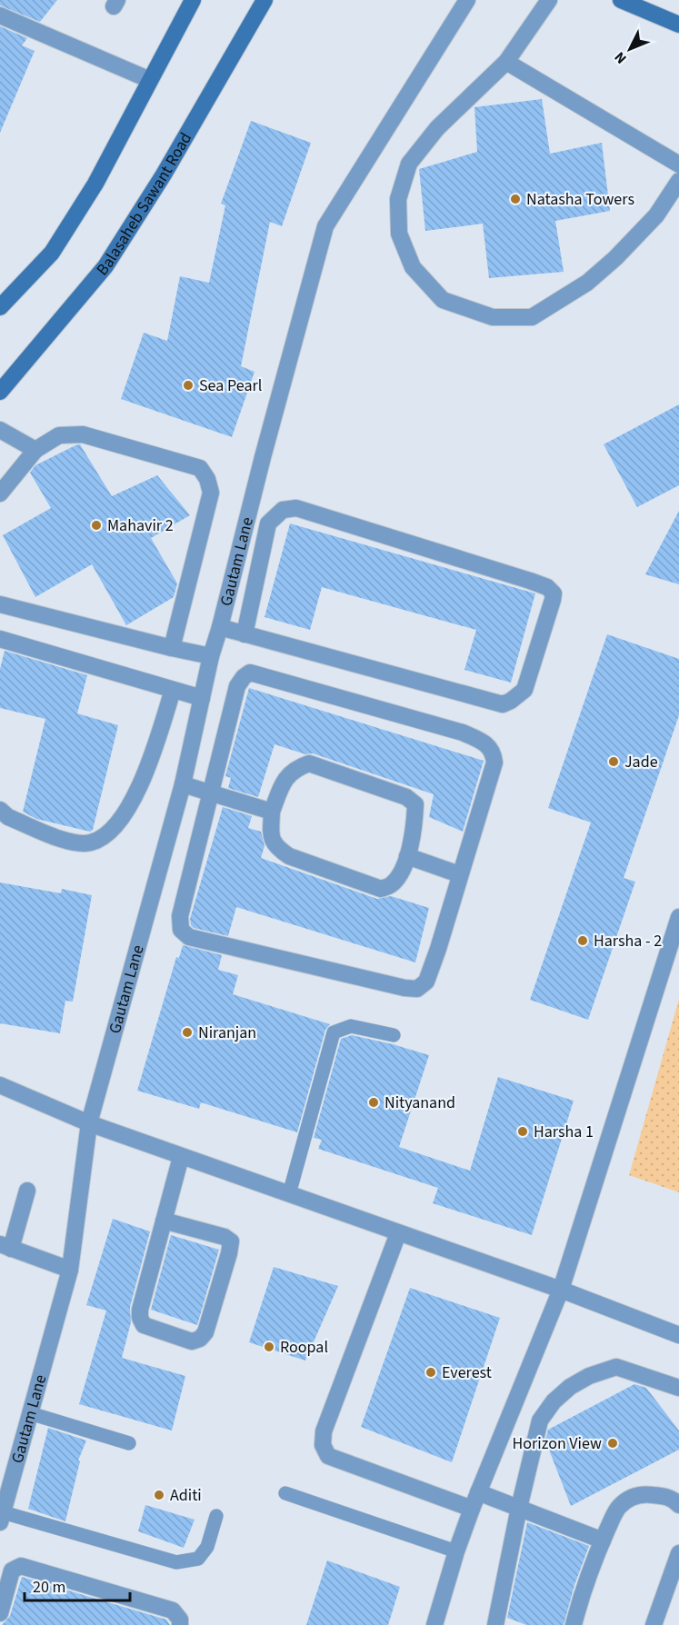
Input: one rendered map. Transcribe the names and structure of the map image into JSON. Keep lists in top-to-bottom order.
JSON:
{
  "streets": {
    "main road": ["Balasaheb Sawant Road"],
    "street": ["Gautam Lane"]
  },
  "places": [
    "Natasha Towers",
    "Sea Pearl",
    "Mahavir 2",
    "Jade",
    "Harsha - 2",
    "Niranjan",
    "Nityanand",
    "Harsha 1",
    "Roopal",
    "Everest",
    "Horizon View",
    "Aditi"
  ],
  "scale_bar": "20 m",
  "north": "bottom left"
}
